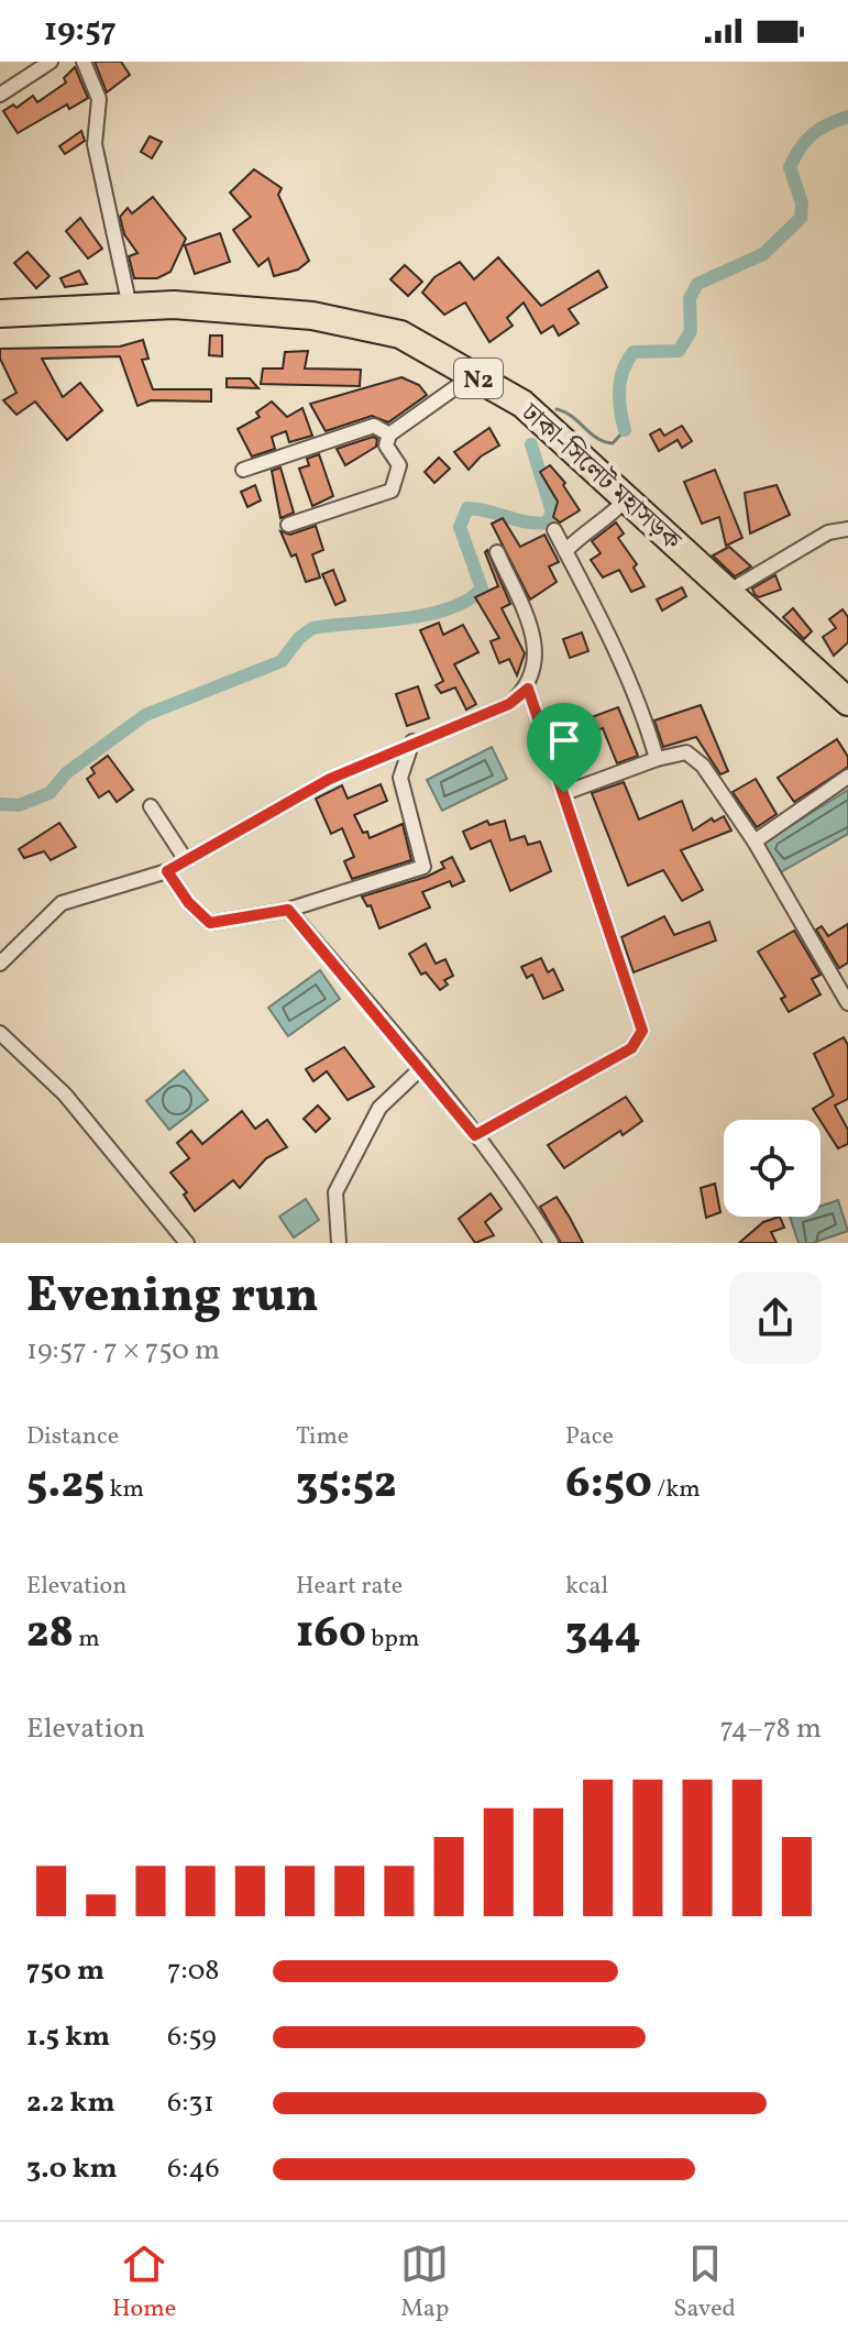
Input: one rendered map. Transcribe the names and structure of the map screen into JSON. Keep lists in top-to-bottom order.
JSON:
{
  "streets": {
    "highway": ["N2", "ঢাকা-সিলেট মহাসড়ক"]
  },
  "page": {
    "status": "19:57",
    "heading": ["Evening run", "19:57 · 7 × 750 m"],
    "stats": [
      ["Distance", "5.25 km"],
      ["Time", "35:52"],
      ["Pace", "6:50 /km"],
      ["Elevation", "28 m"],
      ["Heart rate", "160 bpm"],
      ["kcal", "344"]
    ],
    "chart": ["Elevation", "74–78 m"],
    "list": [
      {
        "name": "750 m",
        "note": "7:08"
      },
      {
        "name": "1.5 km",
        "note": "6:59"
      },
      {
        "name": "2.2 km",
        "note": "6:31"
      },
      {
        "name": "3.0 km",
        "note": "6:46"
      }
    ],
    "tabs": ["Home", "Map", "Saved"]
  }
}
